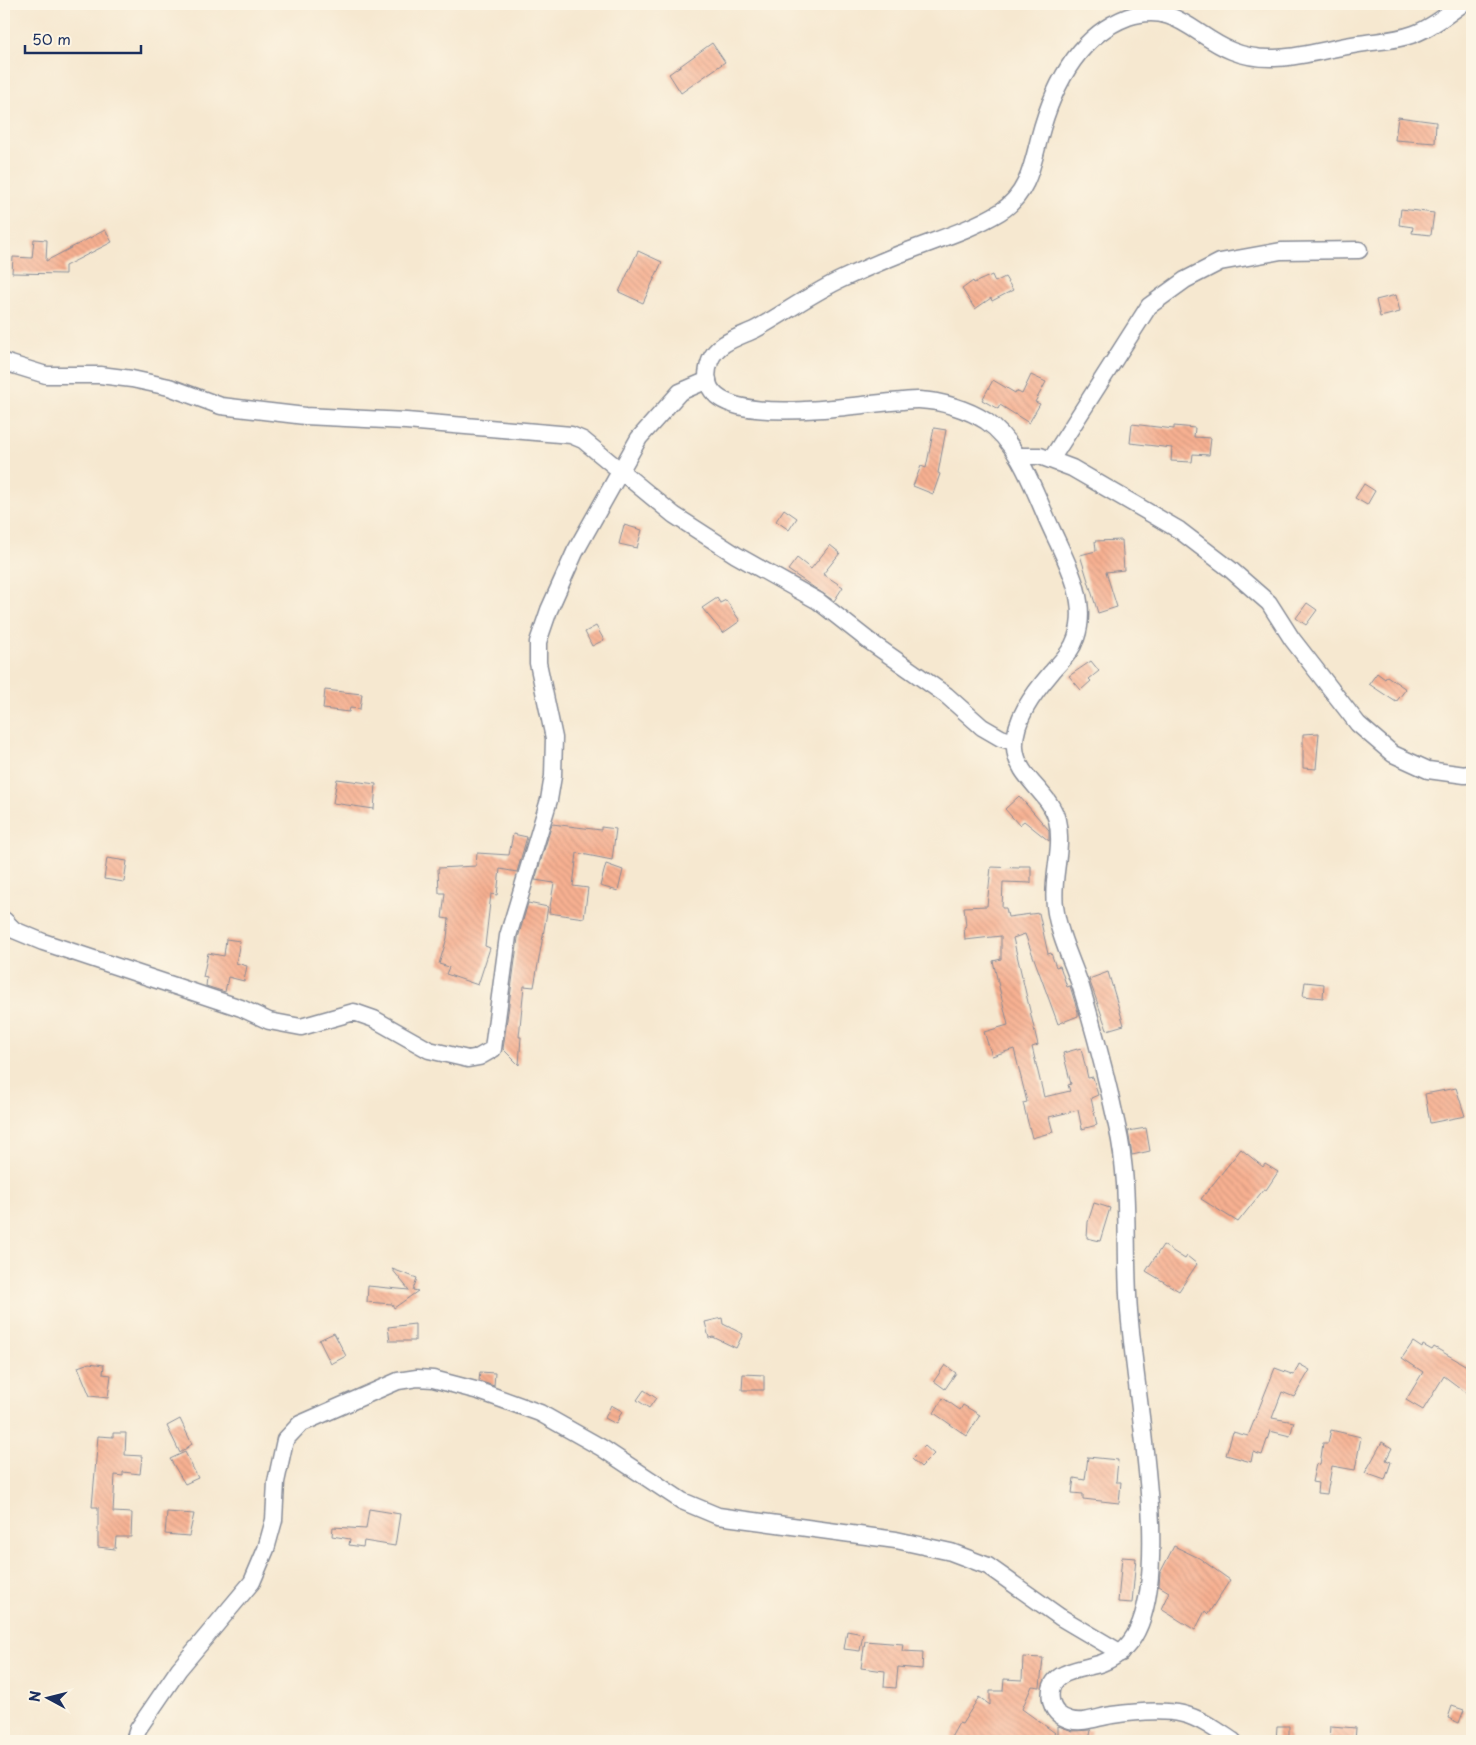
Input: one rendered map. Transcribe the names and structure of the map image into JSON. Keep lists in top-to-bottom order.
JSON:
{
  "scale_bar": "50 m",
  "north": "left"
}
